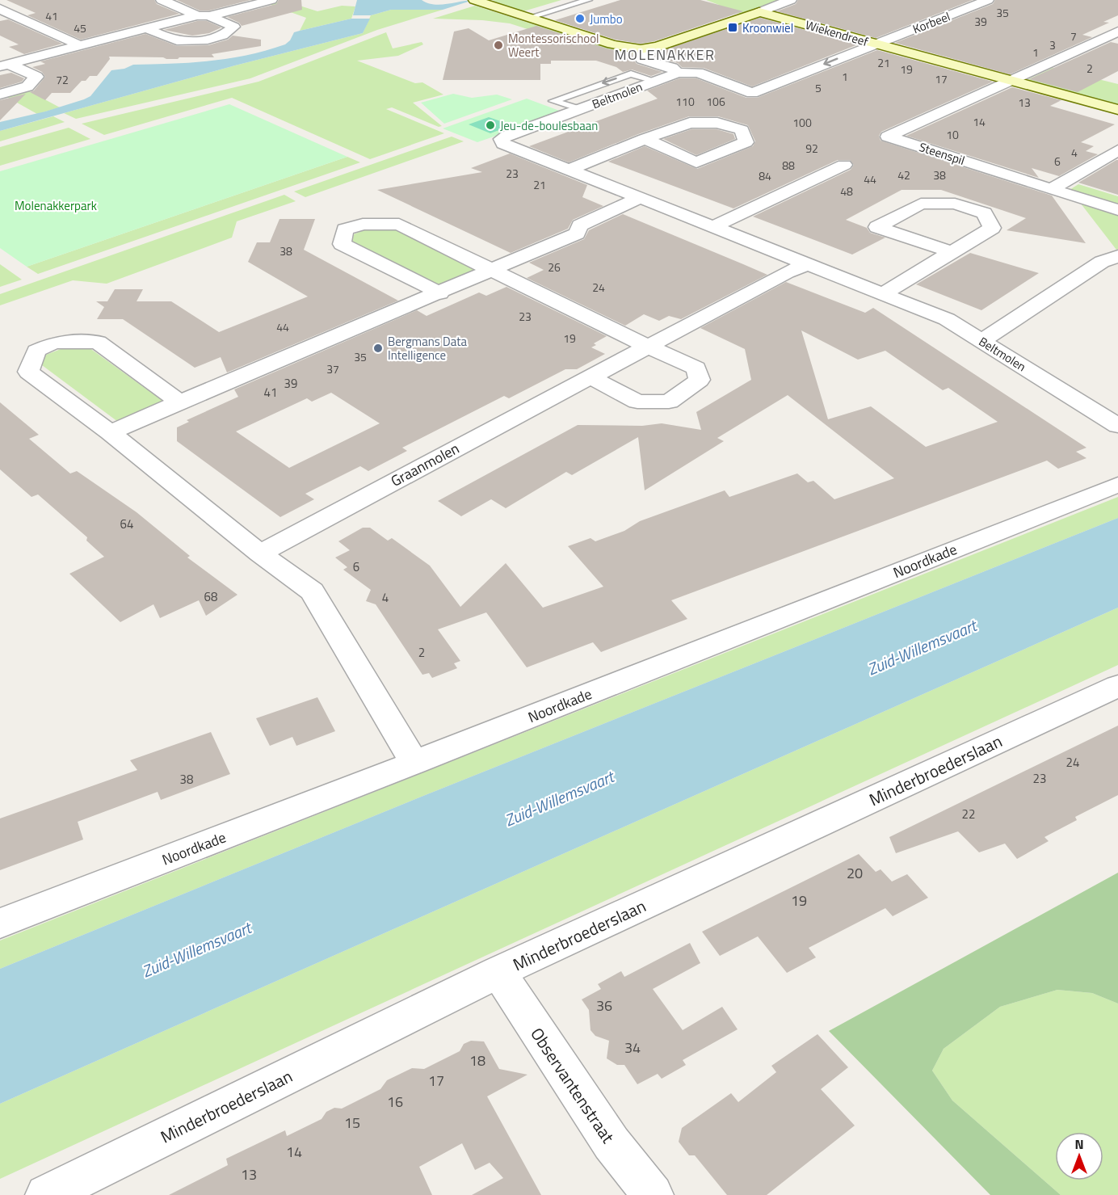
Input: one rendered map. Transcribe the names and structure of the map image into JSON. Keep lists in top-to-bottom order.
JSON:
{
  "streets": {
    "street": [
      "Korbeel",
      "Wiekendreef",
      "Beltmolen",
      "Steenspil",
      "Graanmolen",
      "Noordkade",
      "Minderbroederslaan",
      "Observantenstraat"
    ]
  },
  "crossings": [
    ["Korbeel", "Wiekendreef"],
    ["Wiekendreef", "Steenspil"],
    ["Beltmolen", "Graanmolen"],
    ["Minderbroederslaan", "Observantenstraat"]
  ],
  "districts": ["MOLENAKKER"],
  "water": ["Zuid-Willemsvaart"],
  "parks": ["Molenakkerpark"],
  "places": {
    "other": [
      "Jumbo",
      "Montessorischool Weert",
      "Jeu-de-boulesbaan",
      "Bergmans Data Intelligence"
    ],
    "transit": ["Kroonwiel"]
  },
  "house_numbers": [
    "35",
    "41",
    "39",
    "45",
    "7",
    "3",
    "1",
    "21",
    "2",
    "19",
    "1",
    "17",
    "72",
    "5",
    "110",
    "106",
    "13",
    "14",
    "100",
    "10",
    "92",
    "4",
    "6",
    "88",
    "23",
    "42",
    "38",
    "84",
    "44",
    "21",
    "48",
    "38",
    "26",
    "24",
    "23",
    "44",
    "19",
    "35",
    "37",
    "39",
    "41",
    "64",
    "6",
    "68",
    "4",
    "2",
    "24",
    "23",
    "38",
    "22",
    "20",
    "19",
    "36",
    "34",
    "18",
    "17",
    "16",
    "15",
    "14",
    "13"
  ],
  "north": "top"
}
